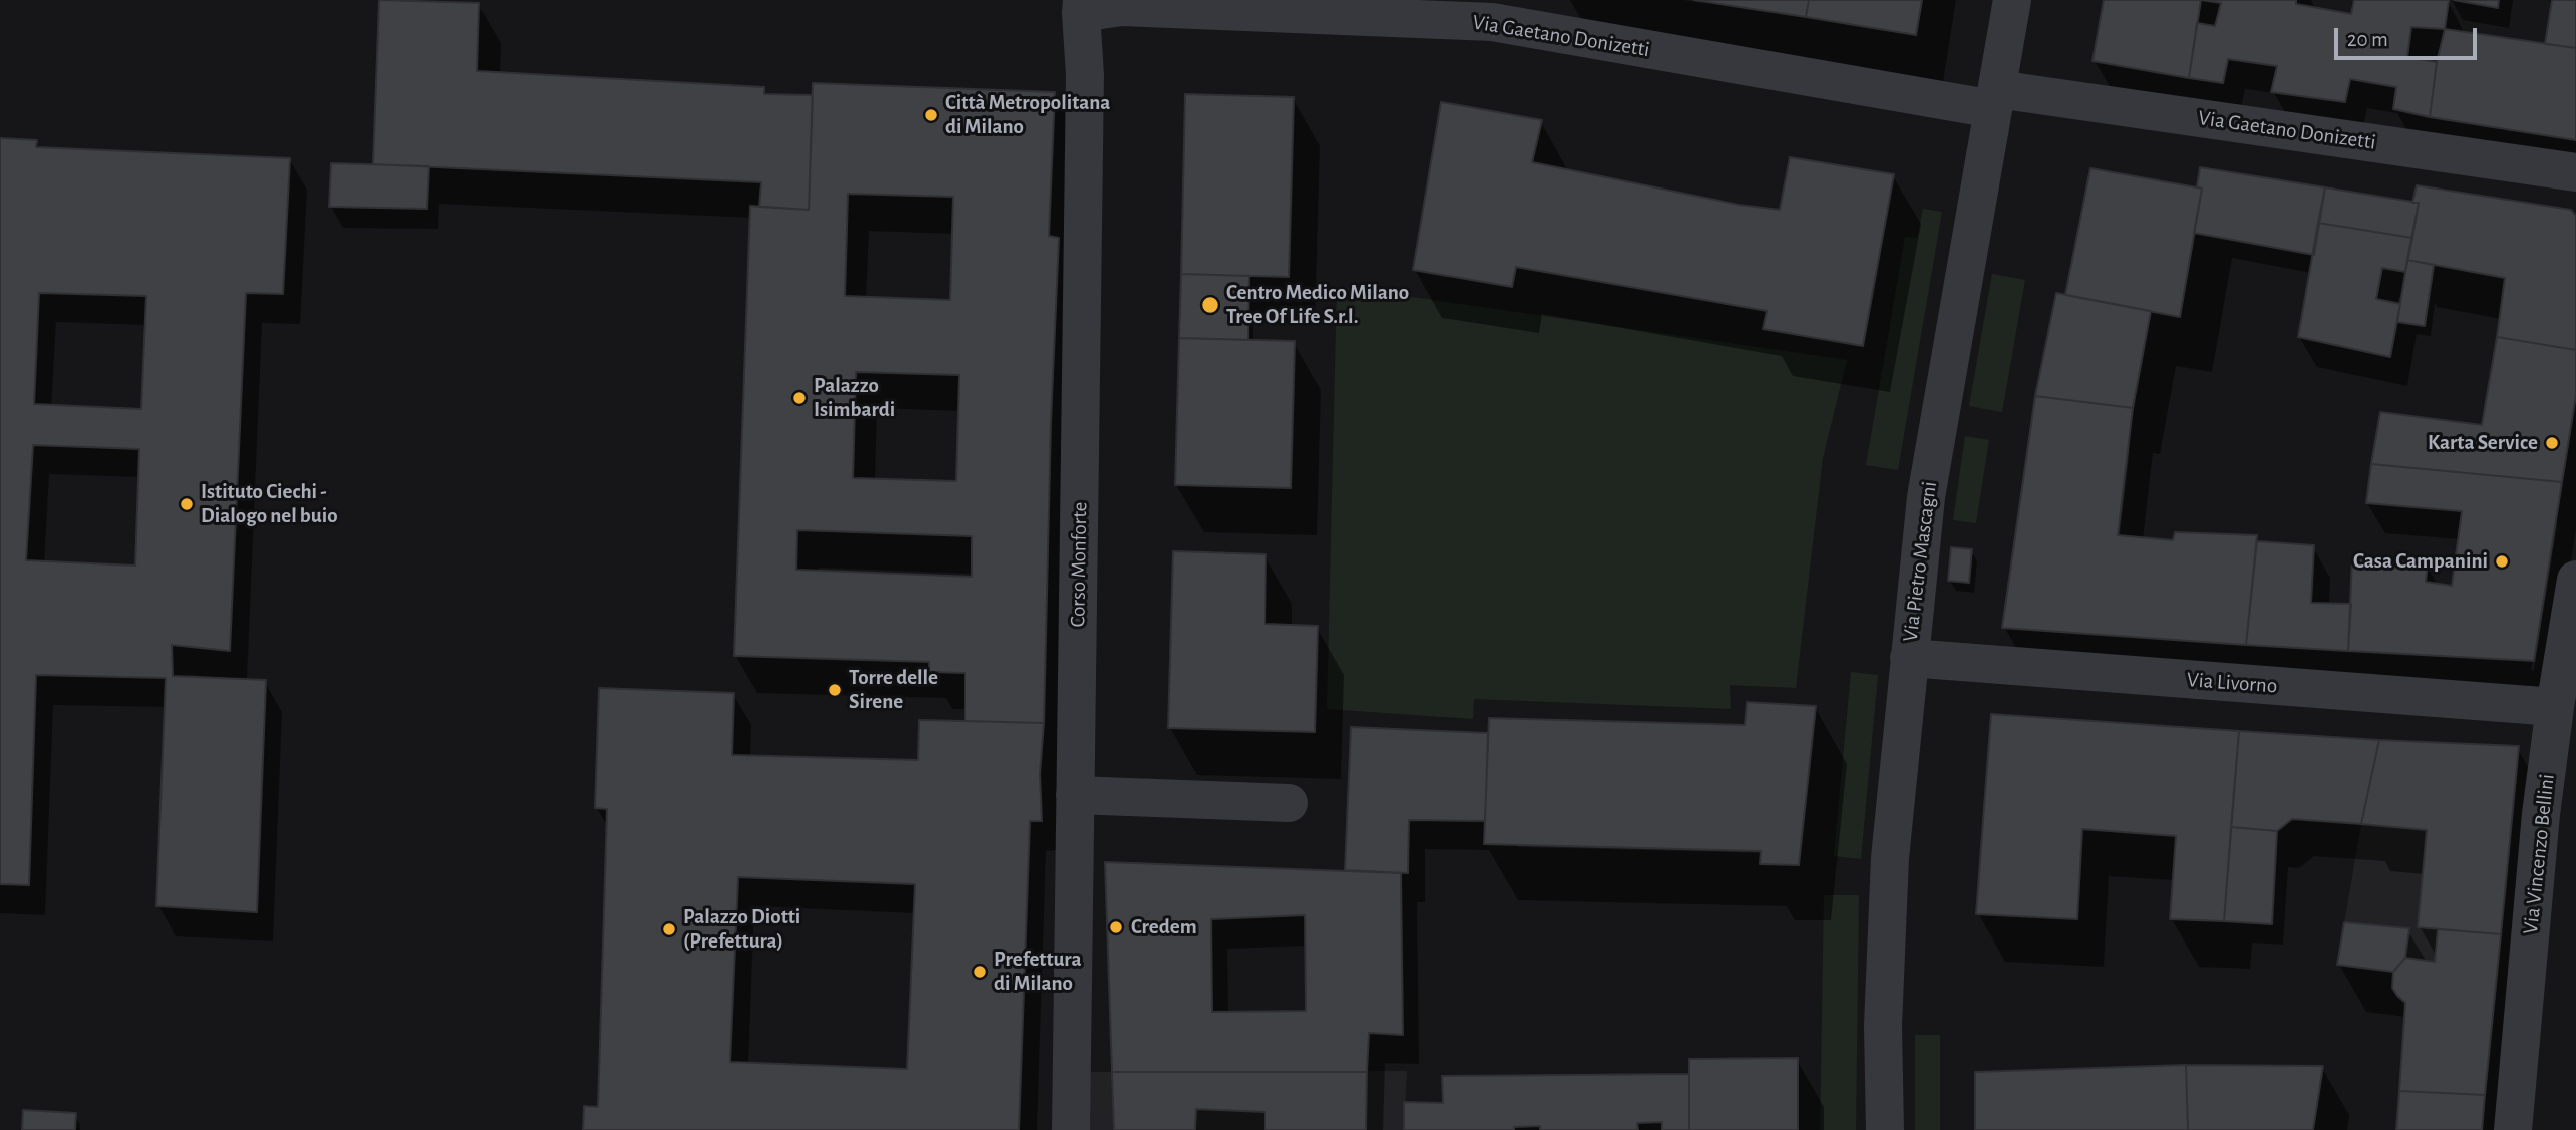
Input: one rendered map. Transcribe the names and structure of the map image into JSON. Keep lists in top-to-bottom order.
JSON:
{
  "streets": {
    "street": [
      "Via Gaetano Donizetti",
      "Via Pietro Mascagni",
      "Corso Monforte",
      "Via Livorno",
      "Via Vincenzo Bellini"
    ]
  },
  "crossings": [
    ["Via Gaetano Donizetti", "Via Pietro Mascagni"],
    ["Via Gaetano Donizetti", "Corso Monforte"],
    ["Via Pietro Mascagni", "Via Livorno"],
    ["Via Livorno", "Via Vincenzo Bellini"]
  ],
  "places": [
    "Città Metropolitana di Milano",
    "Centro Medico Milano Tree Of Life S.r.l.",
    "Palazzo Isimbardi",
    "Karta Service",
    "Istituto Ciechi - Dialogo nel buio",
    "Casa Campanini",
    "Torre delle Sirene",
    "Credem",
    "Palazzo Diotti (Prefettura)",
    "Prefettura di Milano"
  ],
  "scale_bar": "20 m"
}
